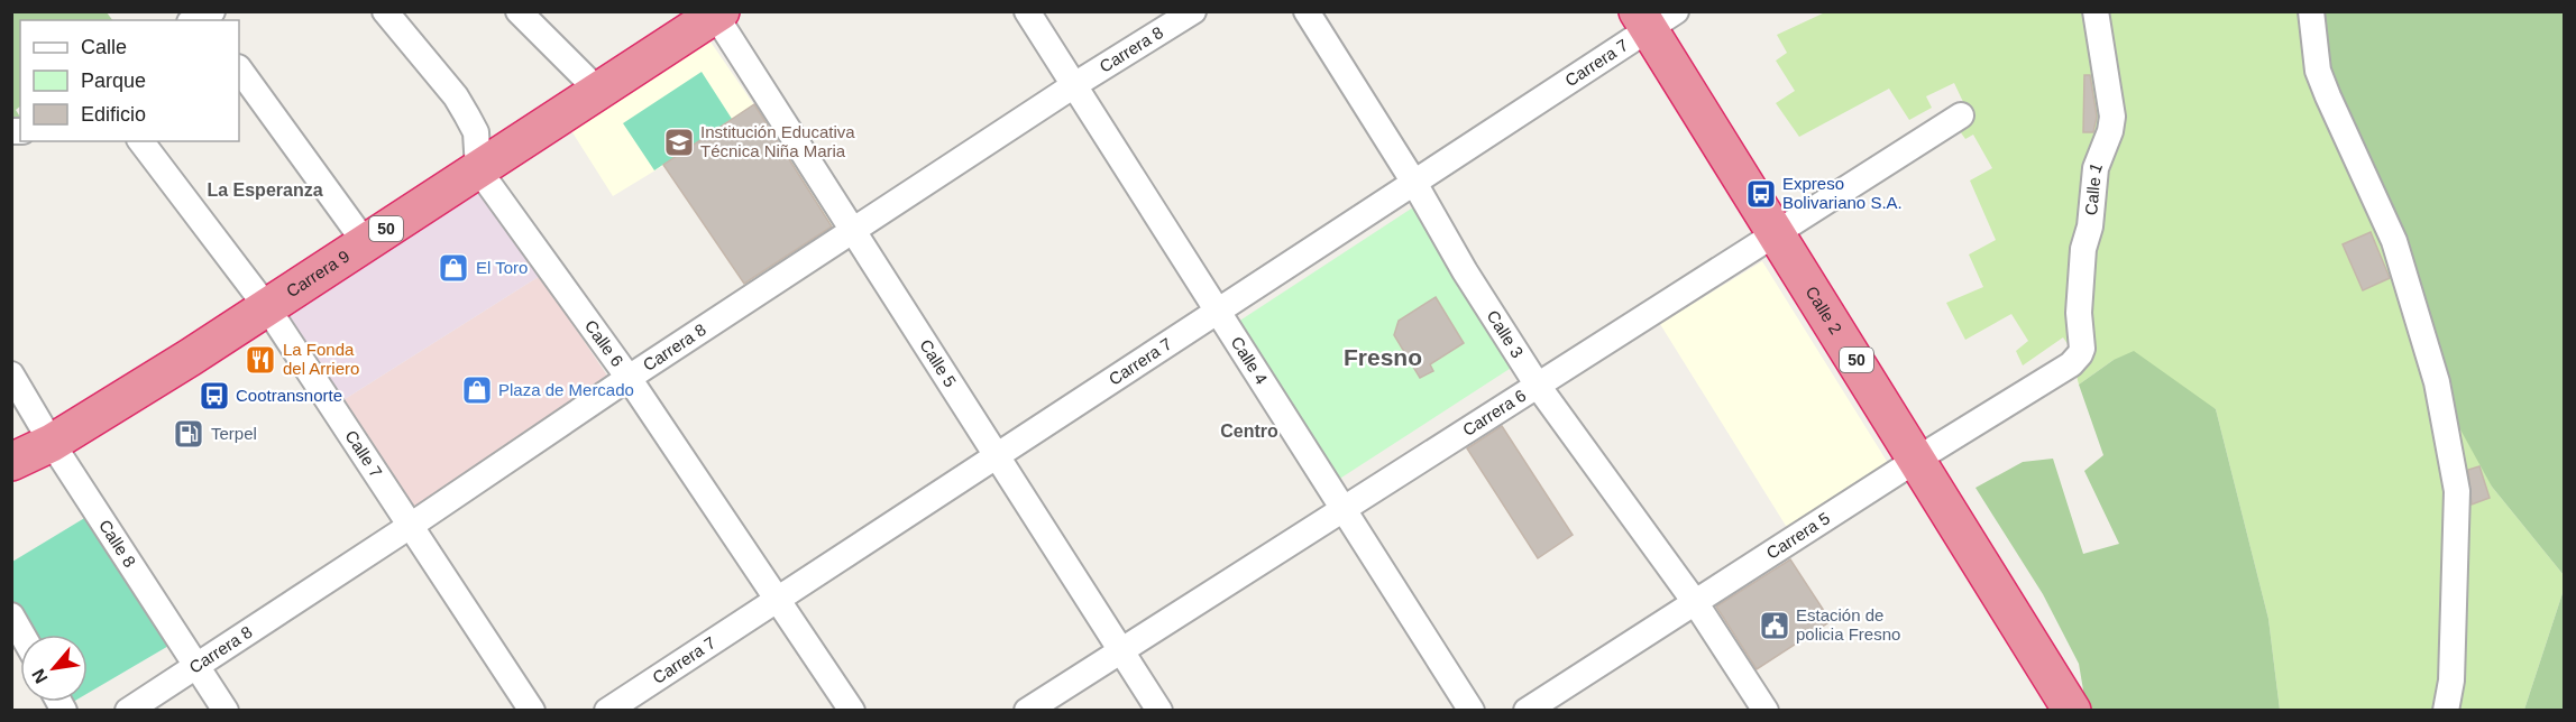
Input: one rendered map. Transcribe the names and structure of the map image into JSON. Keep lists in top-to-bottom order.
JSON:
{
  "streets": {
    "highway": ["50", "Carrera 9", "Calle 2"],
    "street": [
      "Carrera 8",
      "Carrera 7",
      "Calle 1",
      "Calle 3",
      "Calle 6",
      "Calle 4",
      "Calle 5",
      "Carrera 6",
      "Calle 7",
      "Carrera 5",
      "Calle 8"
    ]
  },
  "crossings": [
    ["Carrera 8", "Calle 6"],
    ["Carrera 8", "Calle 4"],
    ["Carrera 8", "Calle 5"],
    ["Carrera 8", "Calle 7"],
    ["Carrera 8", "Calle 8"],
    ["Carrera 7", "Calle 2"],
    ["Carrera 7", "Calle 3"],
    ["Carrera 7", "Calle 6"],
    ["Carrera 7", "Calle 4"],
    ["Carrera 7", "Calle 5"],
    ["Calle 1", "Carrera 5"],
    ["Carrera 9", "Calle 6"],
    ["Carrera 9", "Calle 5"],
    ["Carrera 9", "Calle 7"],
    ["Carrera 9", "Calle 8"],
    ["Calle 2", "Carrera 6"],
    ["Calle 2", "Carrera 5"],
    ["Calle 3", "Carrera 6"],
    ["Calle 3", "Carrera 5"],
    ["Calle 4", "Carrera 6"],
    ["Calle 5", "Carrera 6"]
  ],
  "districts": ["La Esperanza", "Fresno", "Centro"],
  "places": {
    "school or university": ["Institución Educativa Técnica Niña Maria"],
    "bus stop": ["Expreso Bolivariano S.A.", "Cootransnorte"],
    "shop": ["El Toro", "Plaza de Mercado"],
    "restaurant": ["La Fonda del Arriero"],
    "fuel station": ["Terpel"],
    "public building": ["Estación de policia Fresno"]
  },
  "legend": ["Calle", "Parque", "Edificio"],
  "north": "bottom left"
}
